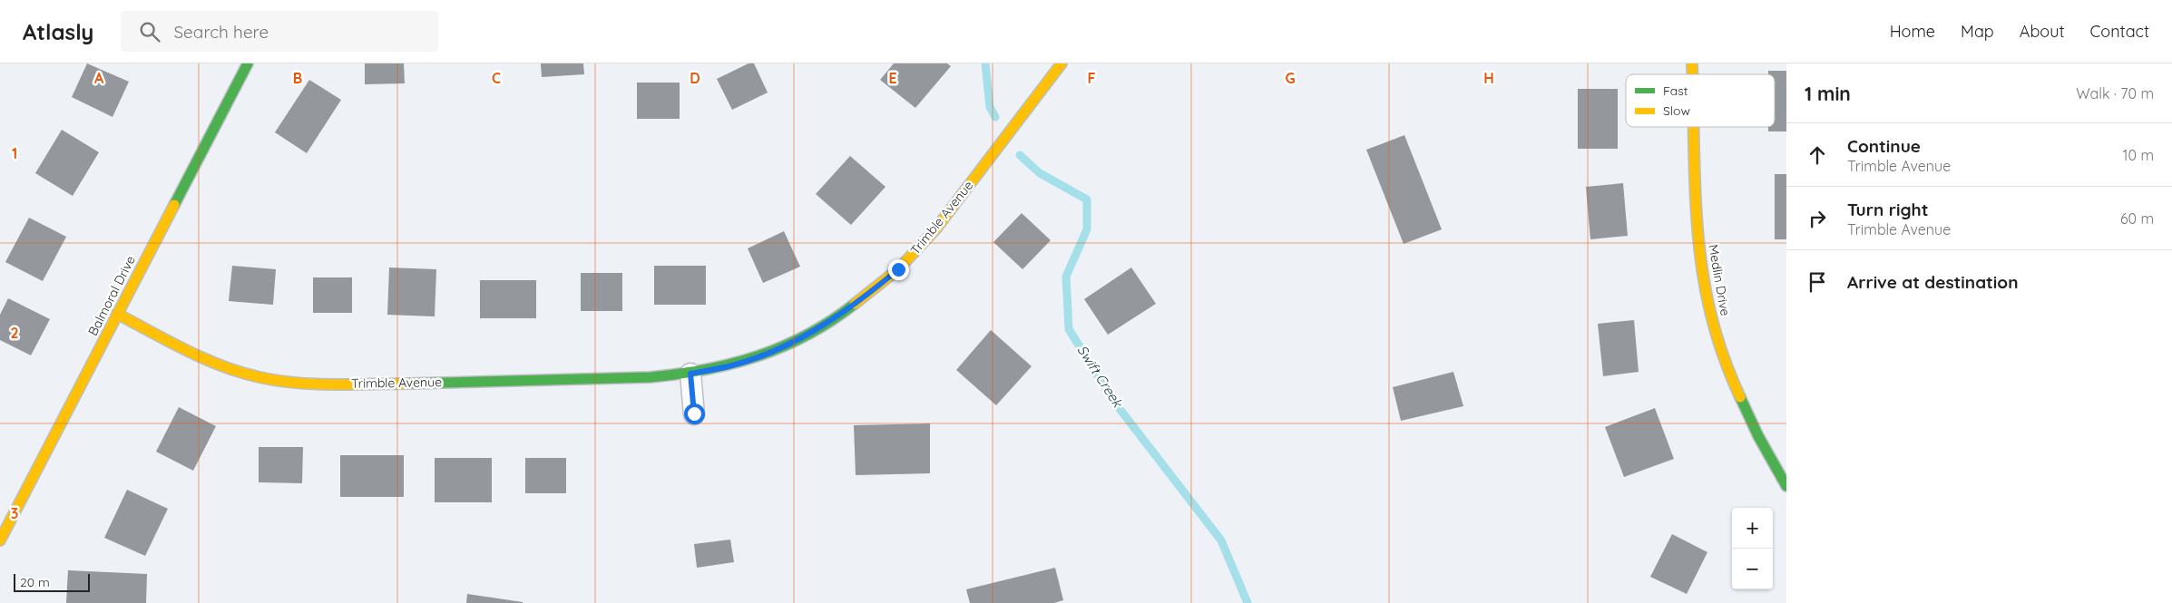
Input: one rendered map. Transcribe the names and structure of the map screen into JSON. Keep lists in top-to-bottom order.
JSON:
{
  "streets": {
    "street": ["Trimble Avenue", "Medlin Drive", "Balmoral Drive"]
  },
  "crossings": [
    ["Trimble Avenue", "Balmoral Drive"]
  ],
  "water": ["Swift Creek"],
  "legend": ["Fast", "Slow"],
  "scale_bar": "20 m",
  "page": {
    "header": "Atlasly",
    "search": "Search here",
    "nav": [
      "Home",
      "Map",
      "About",
      "Contact"
    ],
    "heading": ["1 min", "Walk · 70 m"],
    "list": [
      ["Continue", "Trimble Avenue", "10 m"],
      ["Turn right", "Trimble Avenue", "60 m"],
      "Arrive at destination"
    ],
    "map_buttons": ["+", "−"],
    "scale": "20 m"
  },
  "grid": {
    "columns": [
      "A",
      "B",
      "C",
      "D",
      "E",
      "F",
      "G",
      "H"
    ],
    "rows": ["1", "2", "3"]
  }
}
